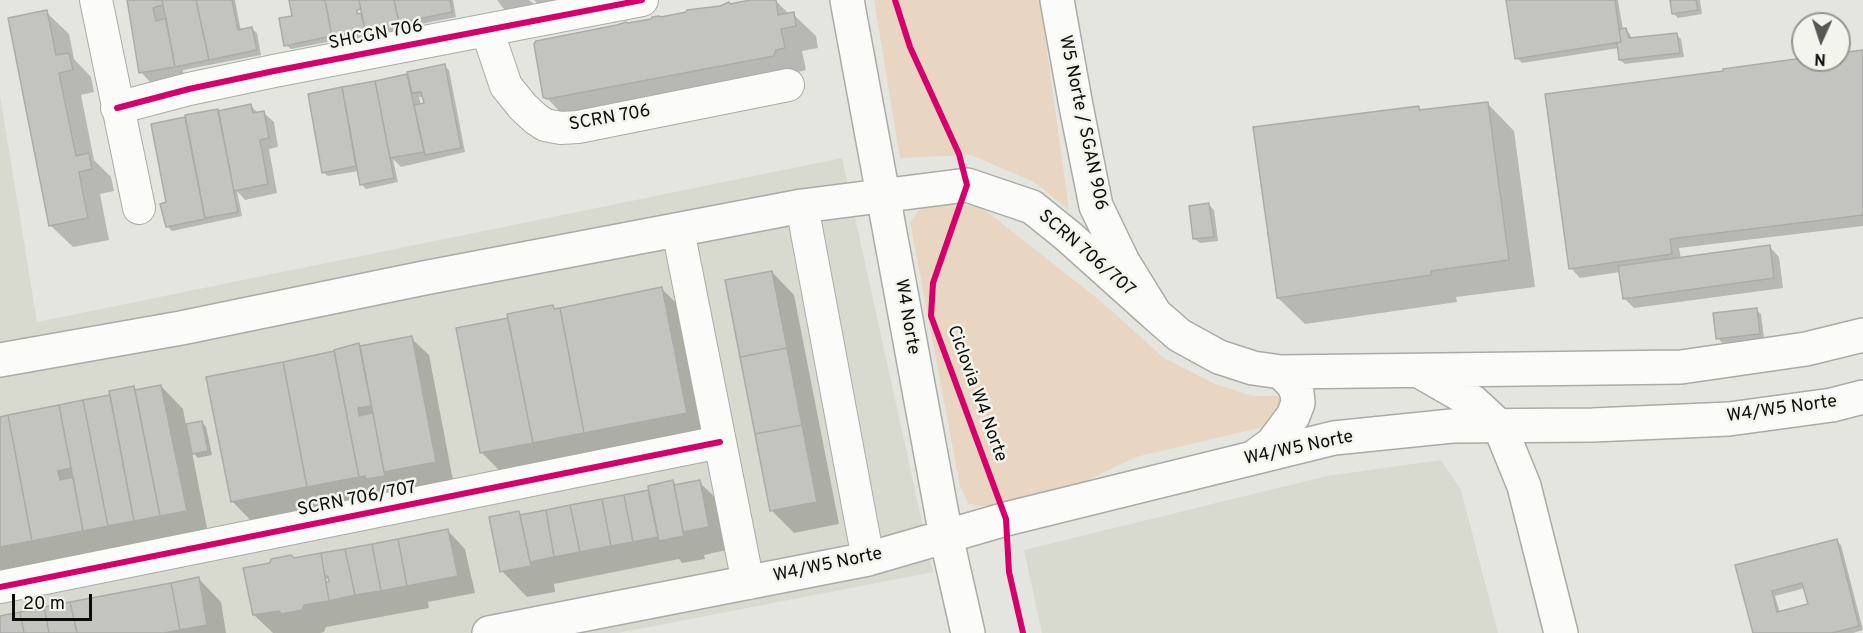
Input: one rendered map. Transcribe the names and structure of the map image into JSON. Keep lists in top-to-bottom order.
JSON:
{
  "streets": {
    "main road": [
      "W5 Norte / SGAN 906",
      "SCRN 706/707",
      "W4 Norte",
      "W4/W5 Norte"
    ],
    "street": ["SHCGN 706", "SCRN 706"],
    "cycle path": ["Ciclovia W4 Norte"]
  },
  "crossings": [
    ["SHCGN 706", "SCRN 706"],
    ["W5 Norte / SGAN 906", "SCRN 706/707"],
    ["SCRN 706/707", "W4 Norte"],
    ["W4 Norte", "W4/W5 Norte"]
  ],
  "scale_bar": "20 m",
  "north": "bottom"
}
